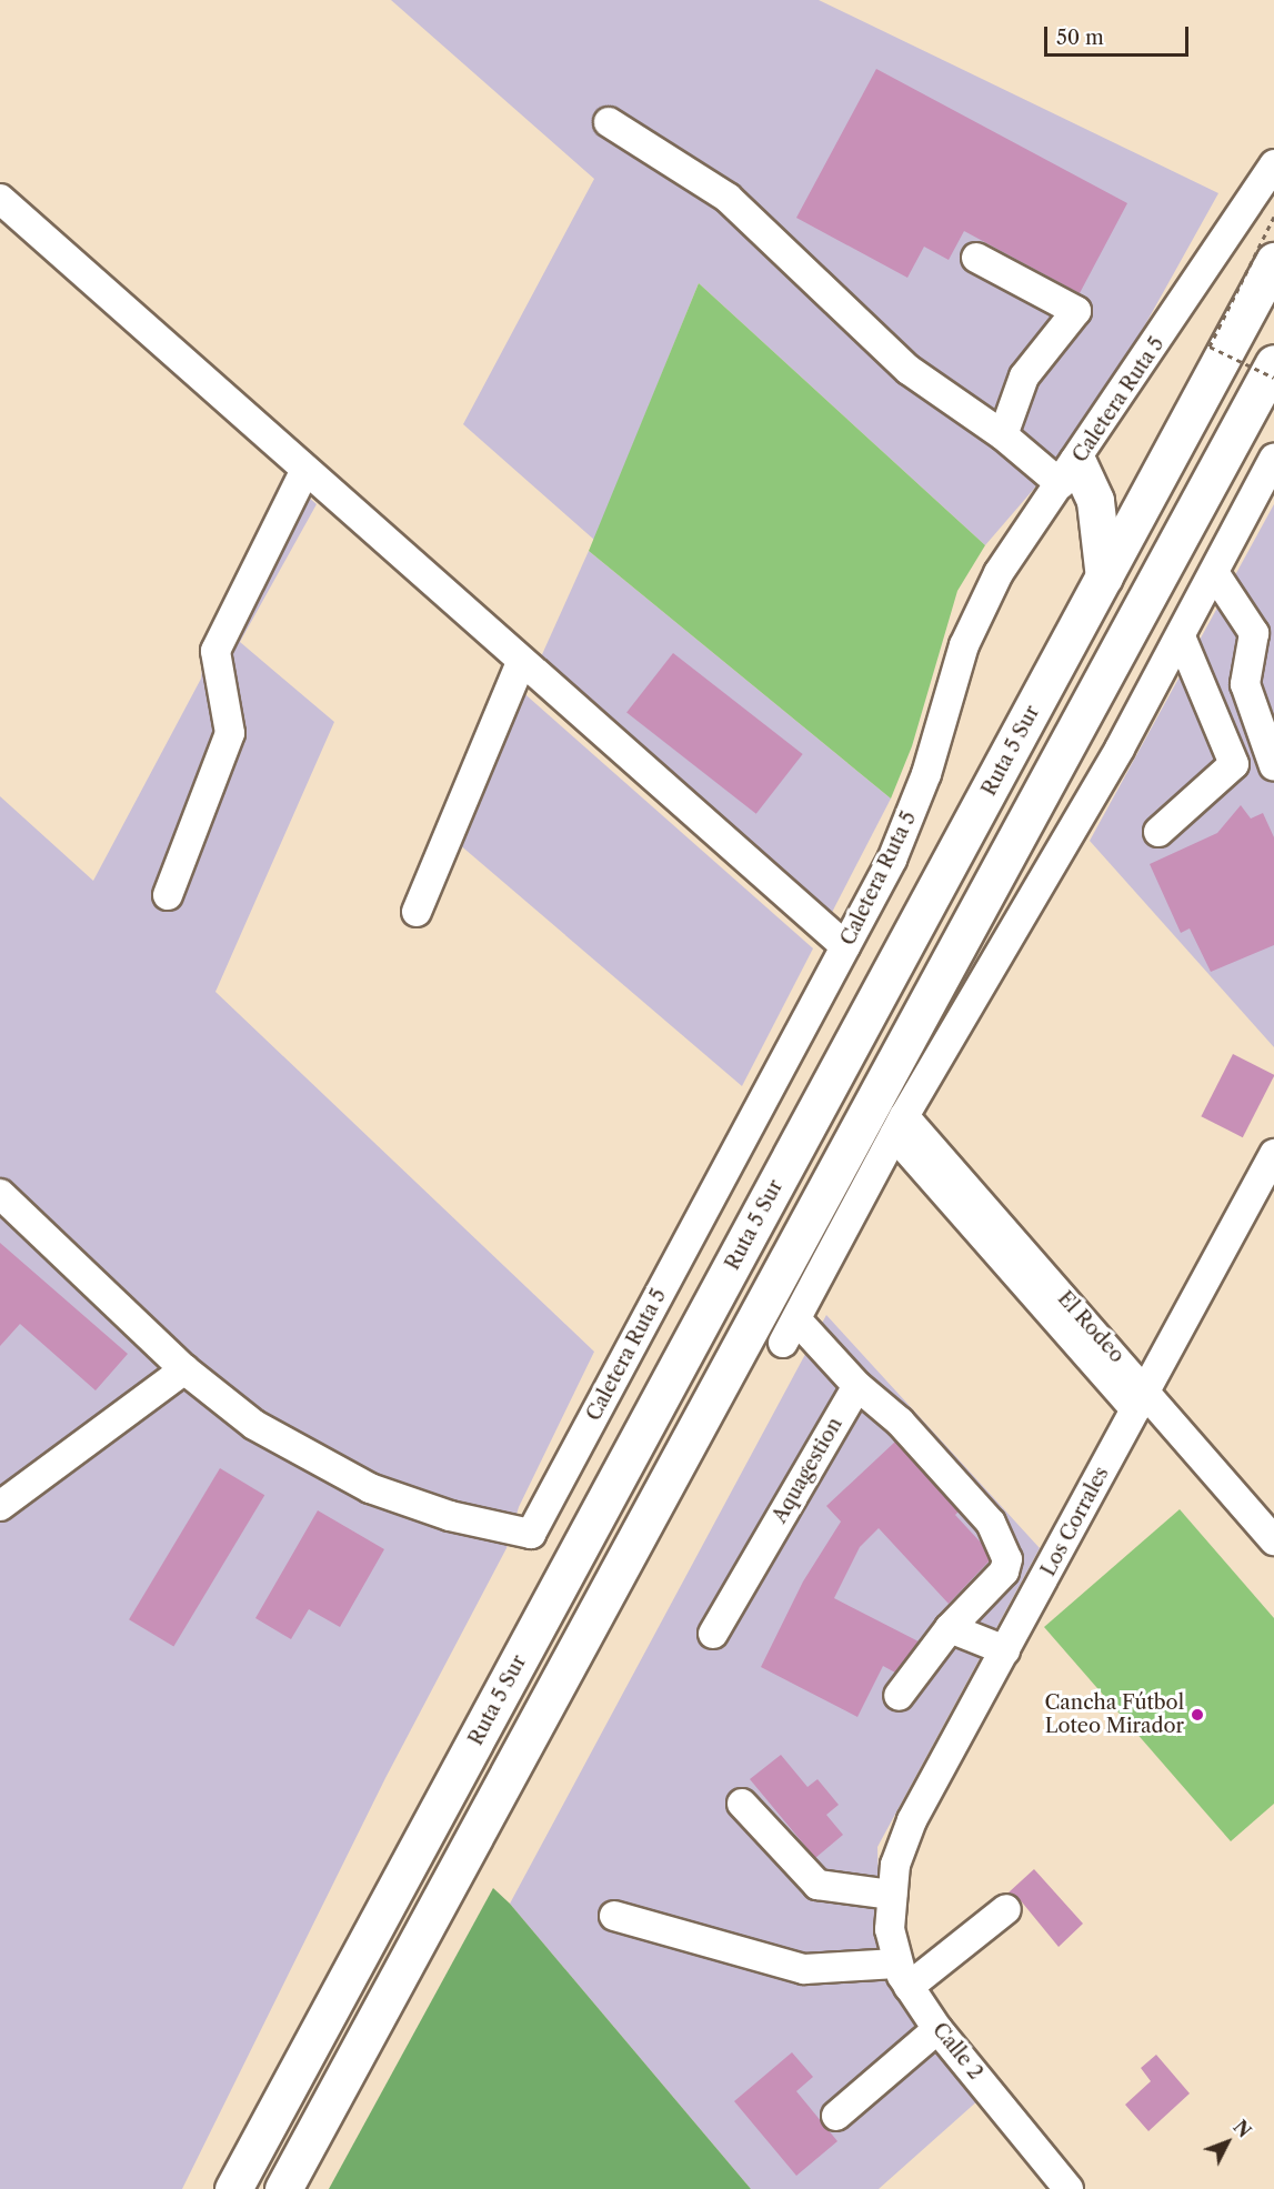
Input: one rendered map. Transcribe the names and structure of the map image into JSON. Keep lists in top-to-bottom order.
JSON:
{
  "streets": {
    "highway": ["Ruta 5 Sur"],
    "street": [
      "Caletera Ruta 5",
      "El Rodeo",
      "Aquagestion",
      "Los Corrales",
      "Calle 2"
    ]
  },
  "crossings": [
    ["El Rodeo", "Los Corrales"],
    ["Los Corrales", "Calle 2"]
  ],
  "places": ["Cancha Fútbol Loteo Mirador"],
  "scale_bar": "50 m",
  "north": "top right"
}
